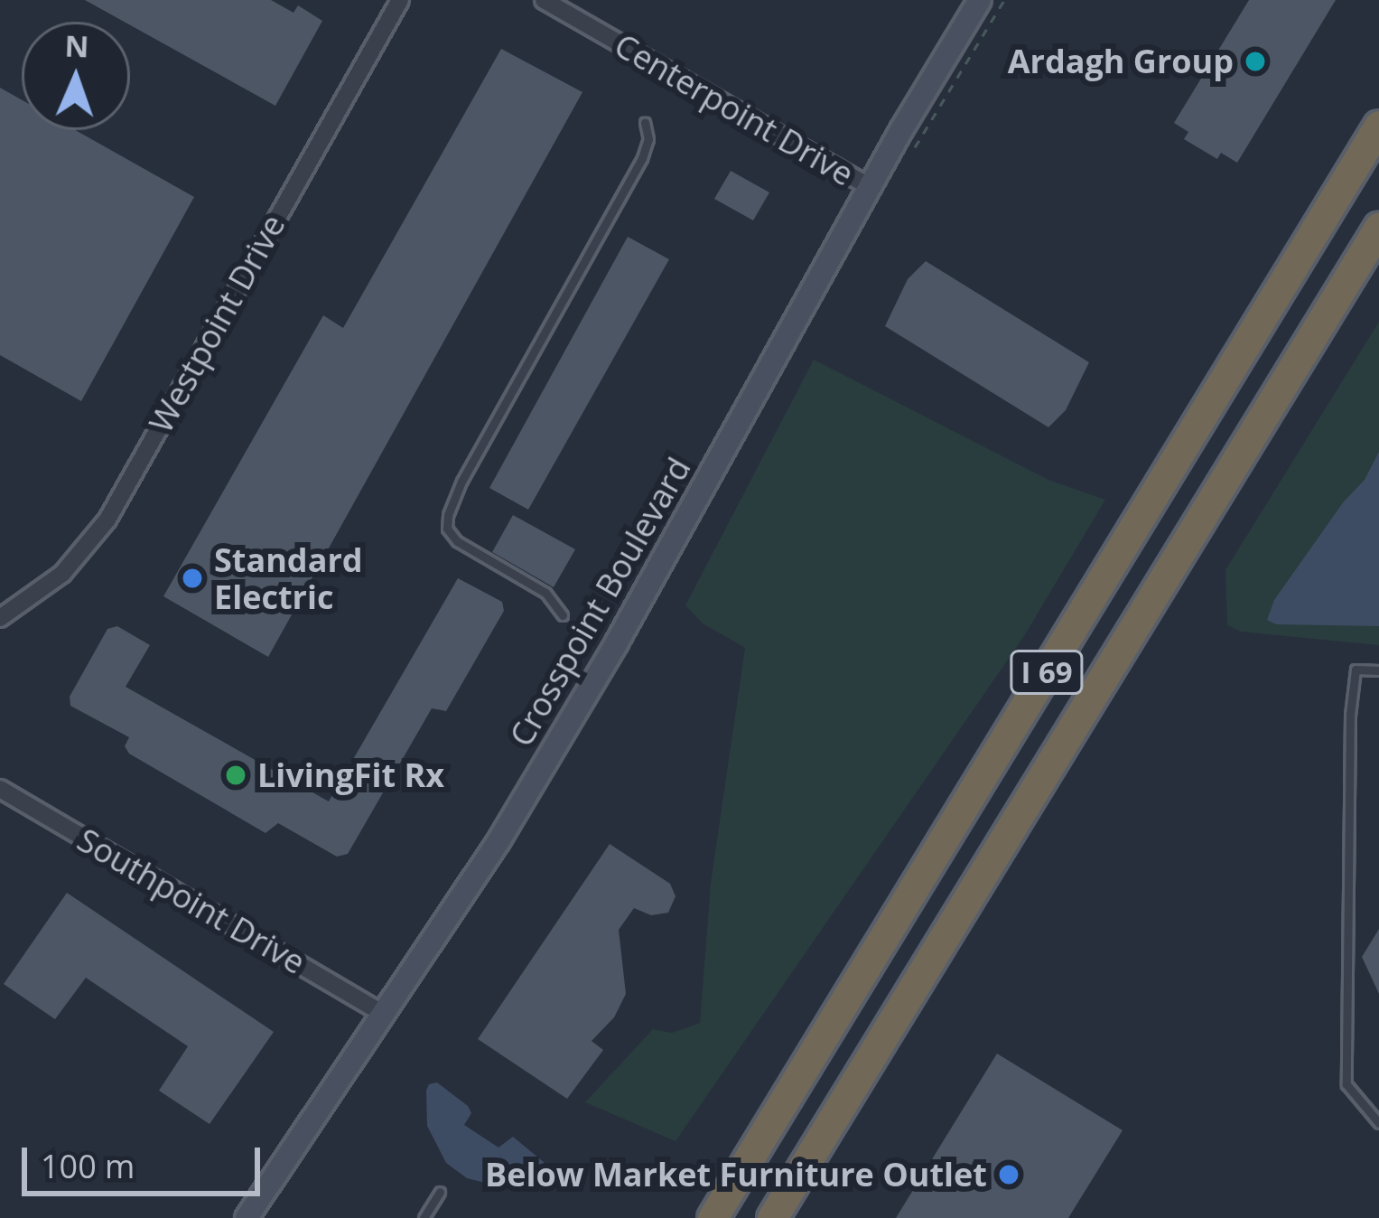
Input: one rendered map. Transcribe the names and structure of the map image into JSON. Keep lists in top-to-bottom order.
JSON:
{
  "streets": {
    "highway": ["I 69"],
    "street": [
      "Centerpoint Drive",
      "Westpoint Drive",
      "Crosspoint Boulevard",
      "Southpoint Drive"
    ]
  },
  "crossings": [
    ["Centerpoint Drive", "Crosspoint Boulevard"],
    ["Crosspoint Boulevard", "Southpoint Drive"]
  ],
  "places": [
    "Ardagh Group",
    "Standard Electric",
    "LivingFit Rx",
    "Below Market Furniture Outlet"
  ],
  "scale_bar": "100 m",
  "north": "top"
}
